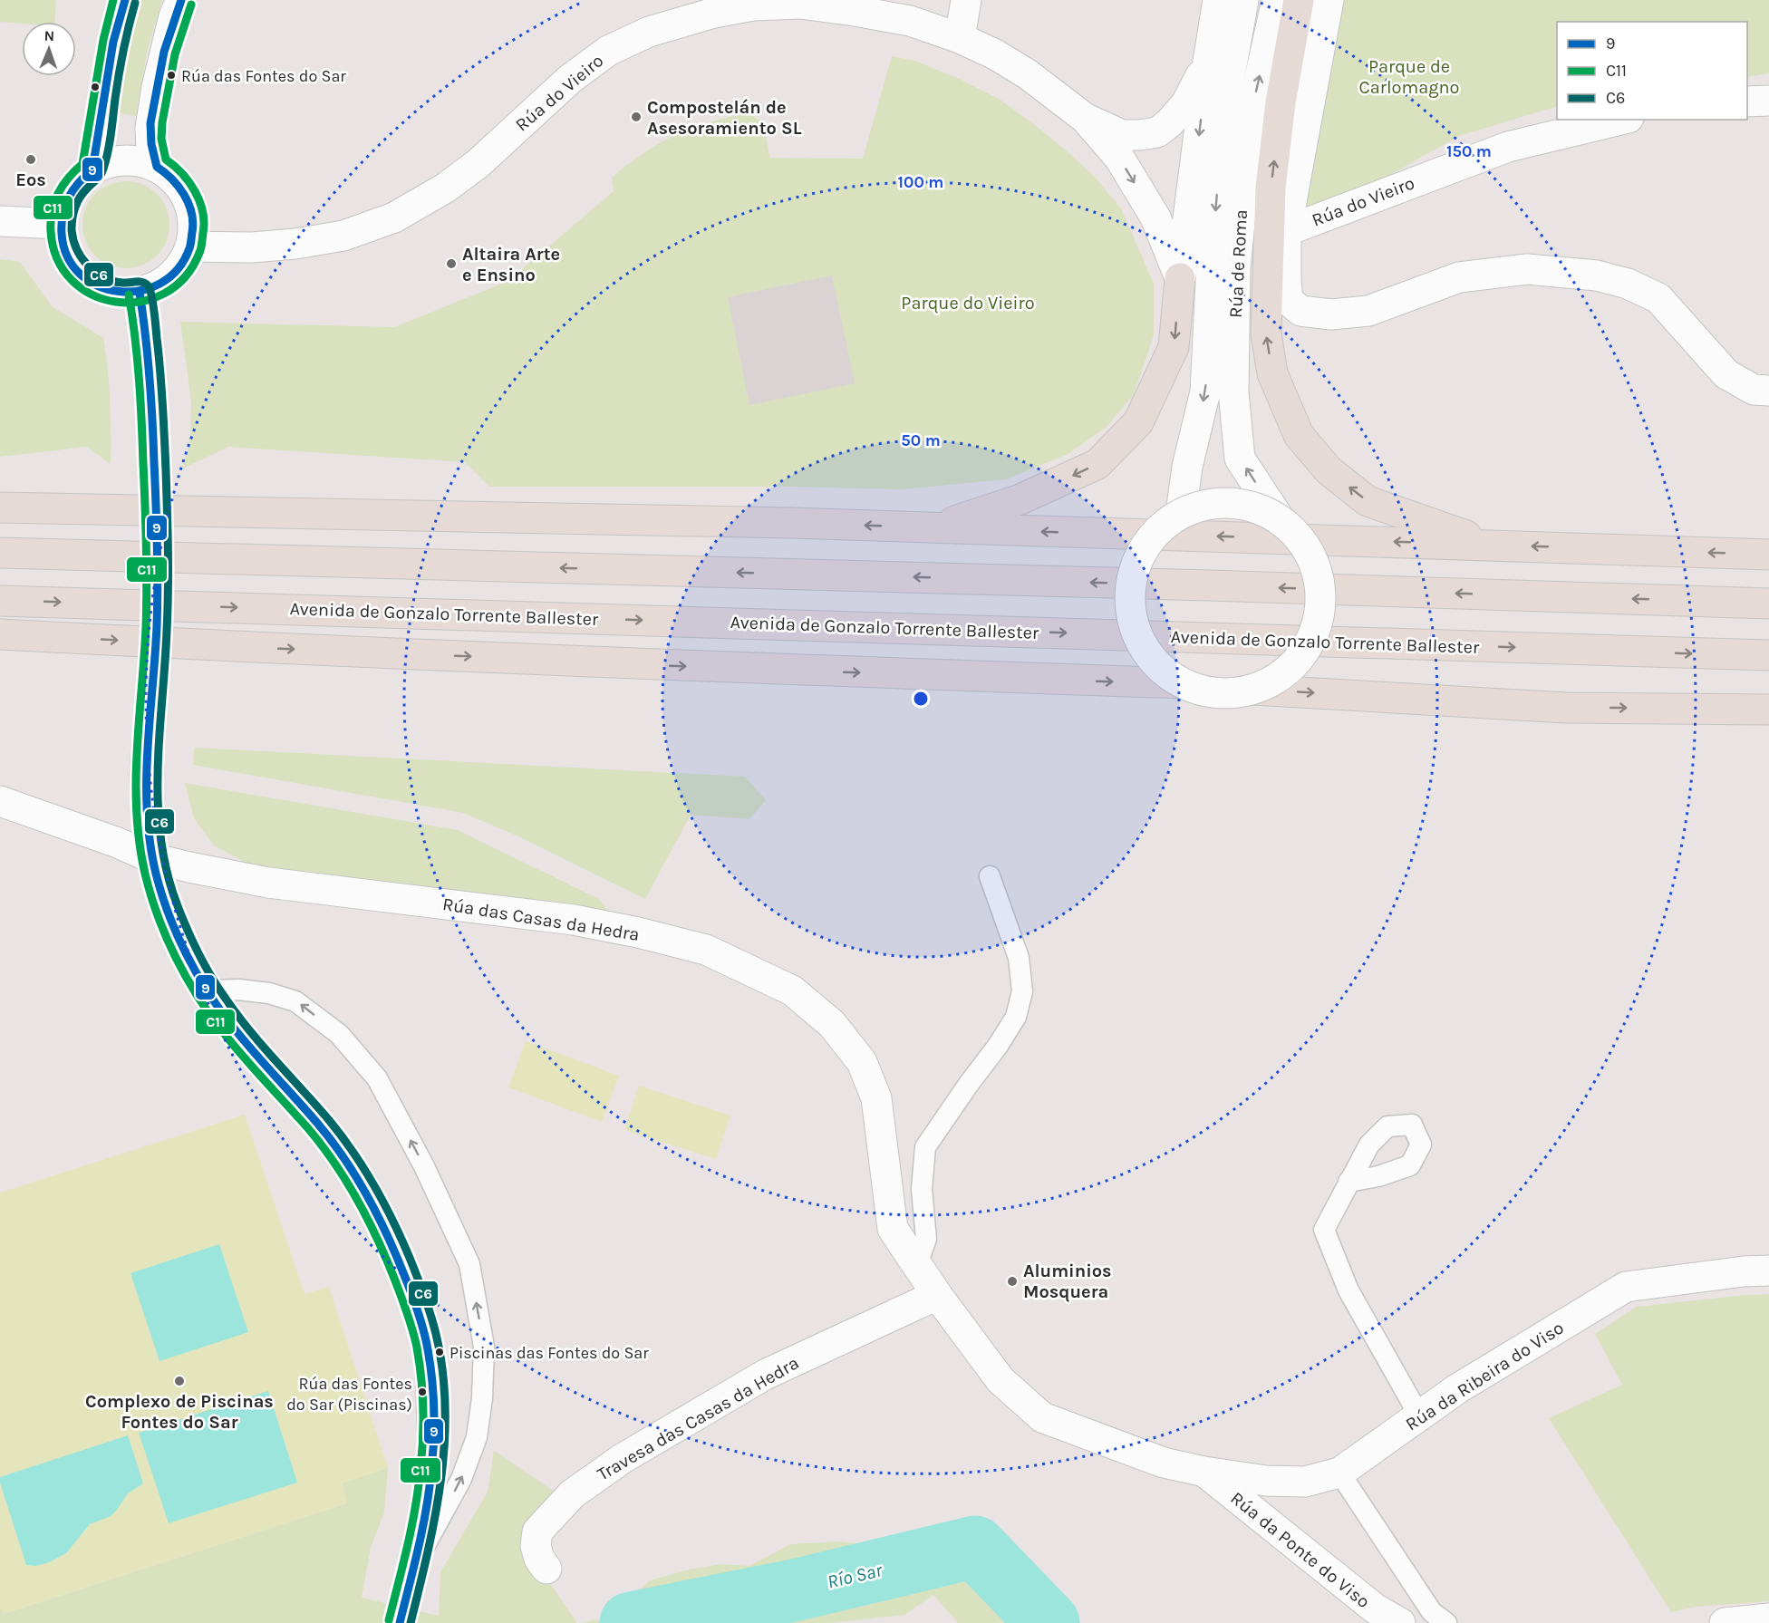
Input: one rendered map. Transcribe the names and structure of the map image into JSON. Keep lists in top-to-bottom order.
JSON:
{
  "streets": {
    "highway": ["Avenida de Gonzalo Torrente Ballester"],
    "street": [
      "Rúa do Vieiro",
      "Rúa de Roma",
      "Rúa das Casas da Hedra",
      "Rúa da Ribeira do Viso",
      "Travesa das Casas da Hedra",
      "Rúa da Ponte do Viso"
    ]
  },
  "crossings": [
    ["Rúa das Casas da Hedra", "Rúa da Ribeira do Viso"],
    ["Rúa das Casas da Hedra", "Travesa das Casas da Hedra"],
    ["Rúa das Casas da Hedra", "Rúa da Ponte do Viso"],
    ["Rúa da Ribeira do Viso", "Rúa da Ponte do Viso"]
  ],
  "water": ["Río Sar"],
  "parks": ["Parque de Carlomagno", "Parque do Vieiro"],
  "places": [
    "Rúa das Fontes do Sar",
    "Compostelán de Asesoramiento SL",
    "Eos",
    "Altaira Arte e Ensino",
    "Aluminios Mosquera",
    "Piscinas das Fontes do Sar",
    "Complexo de Piscinas Fontes do Sar",
    "Rúa das Fontes do Sar (Piscinas)"
  ],
  "lines": ["transit line 9", "transit line C11", "transit line C6"],
  "legend": ["9", "C11", "C6"],
  "north": "top",
  "rings": ["150 m", "100 m", "50 m"]
}
